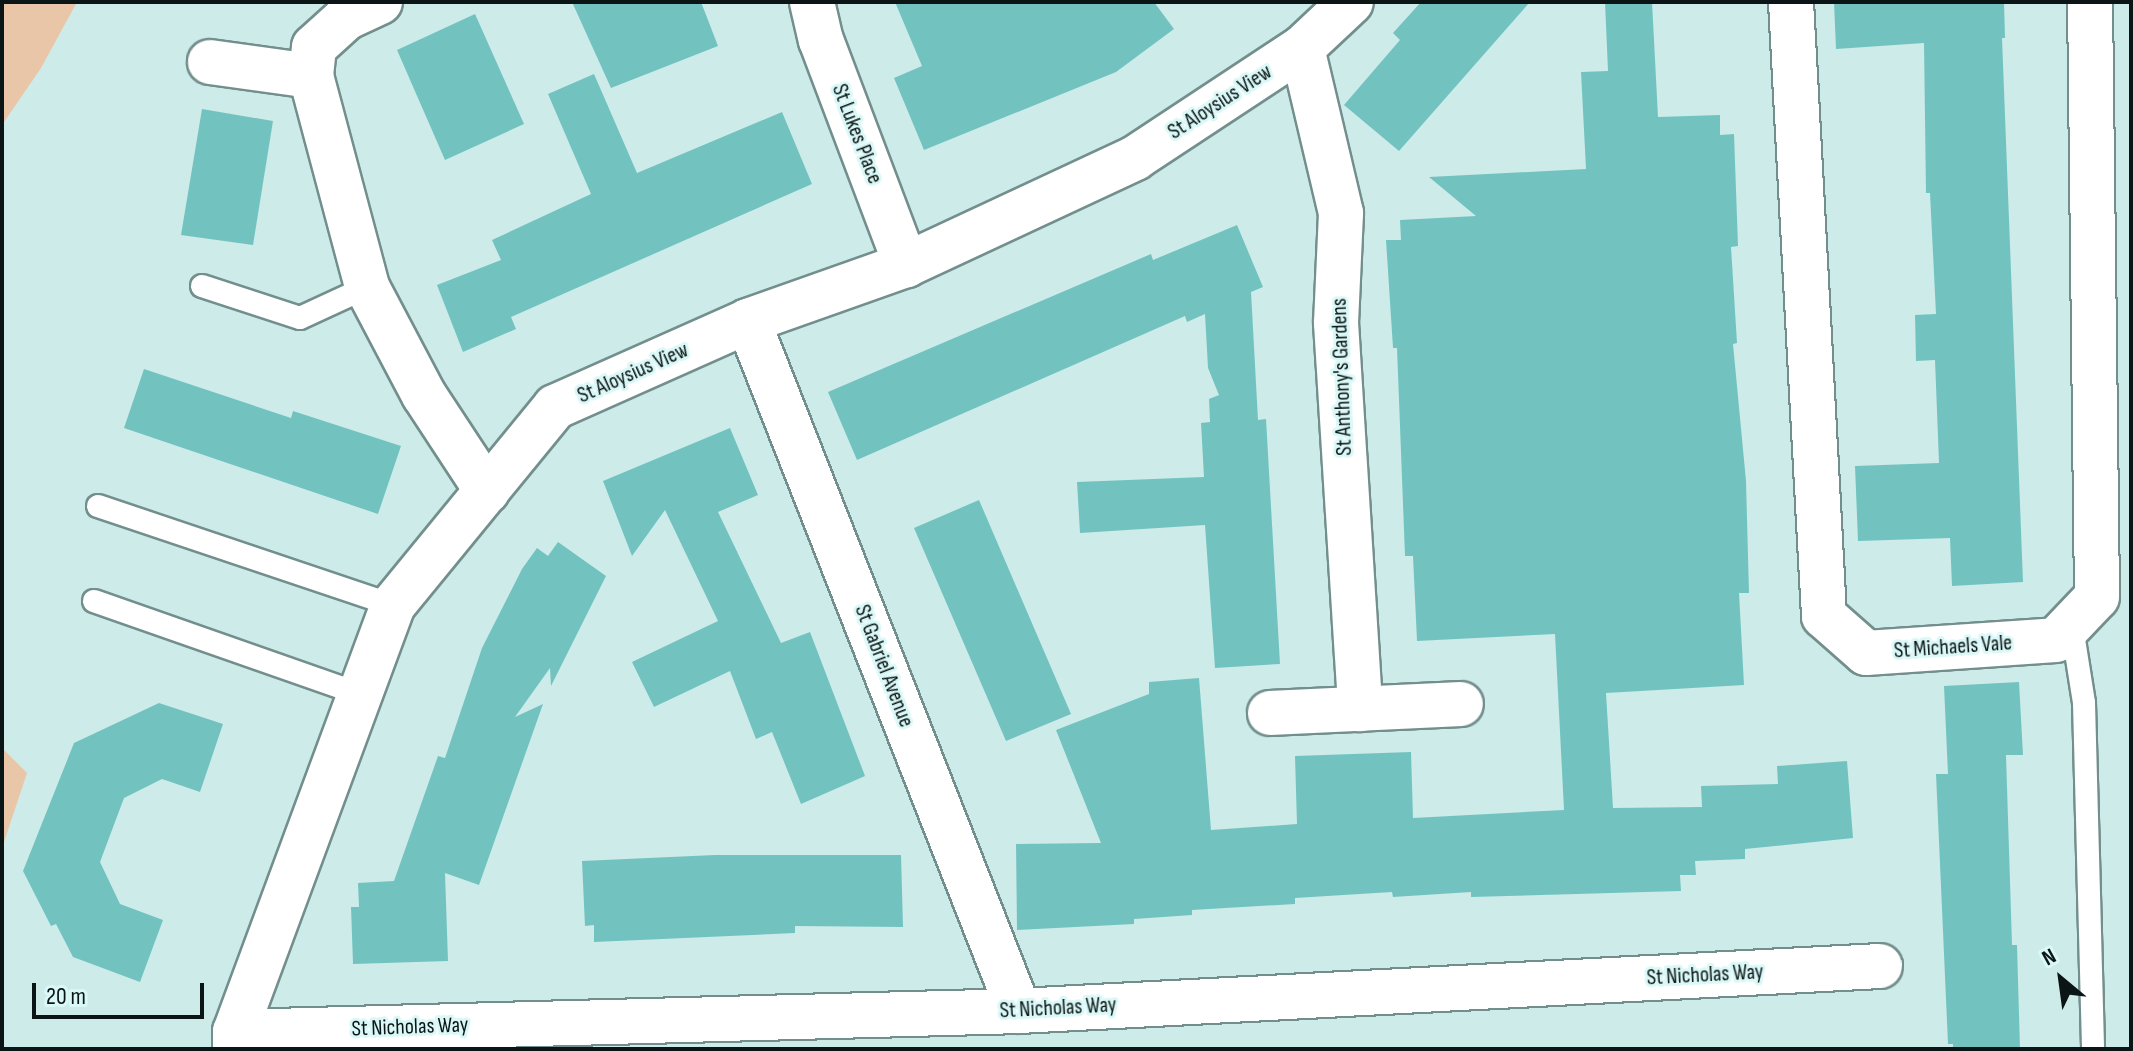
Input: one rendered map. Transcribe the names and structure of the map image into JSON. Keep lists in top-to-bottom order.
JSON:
{
  "streets": {
    "street": [
      "St Aloysius View",
      "St Lukes Place",
      "St Anthony's Gardens",
      "St Michaels Vale",
      "St Gabriel Avenue",
      "St Nicholas Way"
    ]
  },
  "crossings": [
    ["St Aloysius View", "St Lukes Place"],
    ["St Aloysius View", "St Anthony's Gardens"],
    ["St Aloysius View", "St Gabriel Avenue"],
    ["St Aloysius View", "St Nicholas Way"],
    ["St Gabriel Avenue", "St Nicholas Way"]
  ],
  "scale_bar": "20 m",
  "north": "top left"
}
